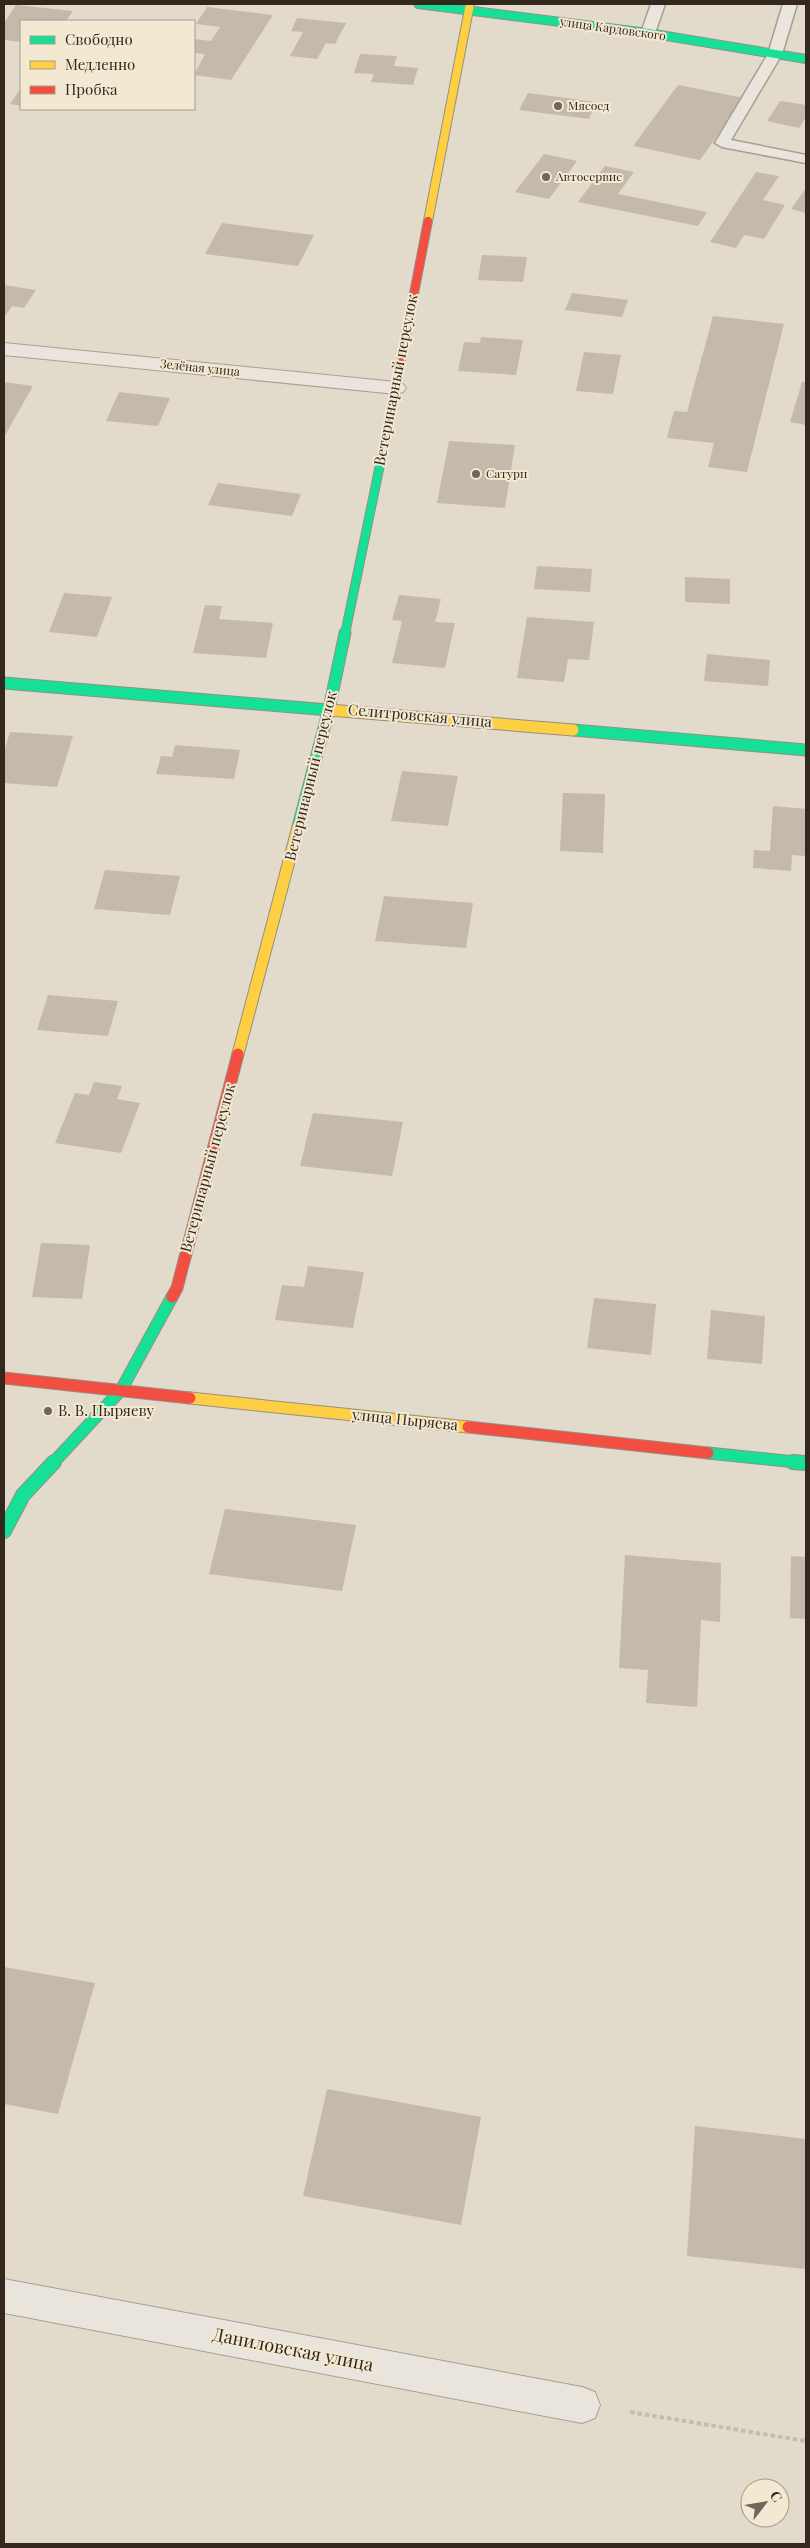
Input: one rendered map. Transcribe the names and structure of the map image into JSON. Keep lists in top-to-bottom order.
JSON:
{
  "streets": {
    "street": [
      "улица Кардовского",
      "Зелёная улица",
      "Ветеринарный переулок",
      "Селитровская улица",
      "улица Пыряева",
      "Даниловская улица"
    ]
  },
  "crossings": [
    ["улица Кардовского", "Ветеринарный переулок"],
    ["Зелёная улица", "Ветеринарный переулок"],
    ["Ветеринарный переулок", "Селитровская улица"],
    ["Ветеринарный переулок", "улица Пыряева"]
  ],
  "places": [
    "Мясоед",
    "Автосервис",
    "Сатурн",
    "В. В. Пыряеву"
  ],
  "legend": ["Свободно", "Медленно", "Пробка"],
  "north": "top right"
}
